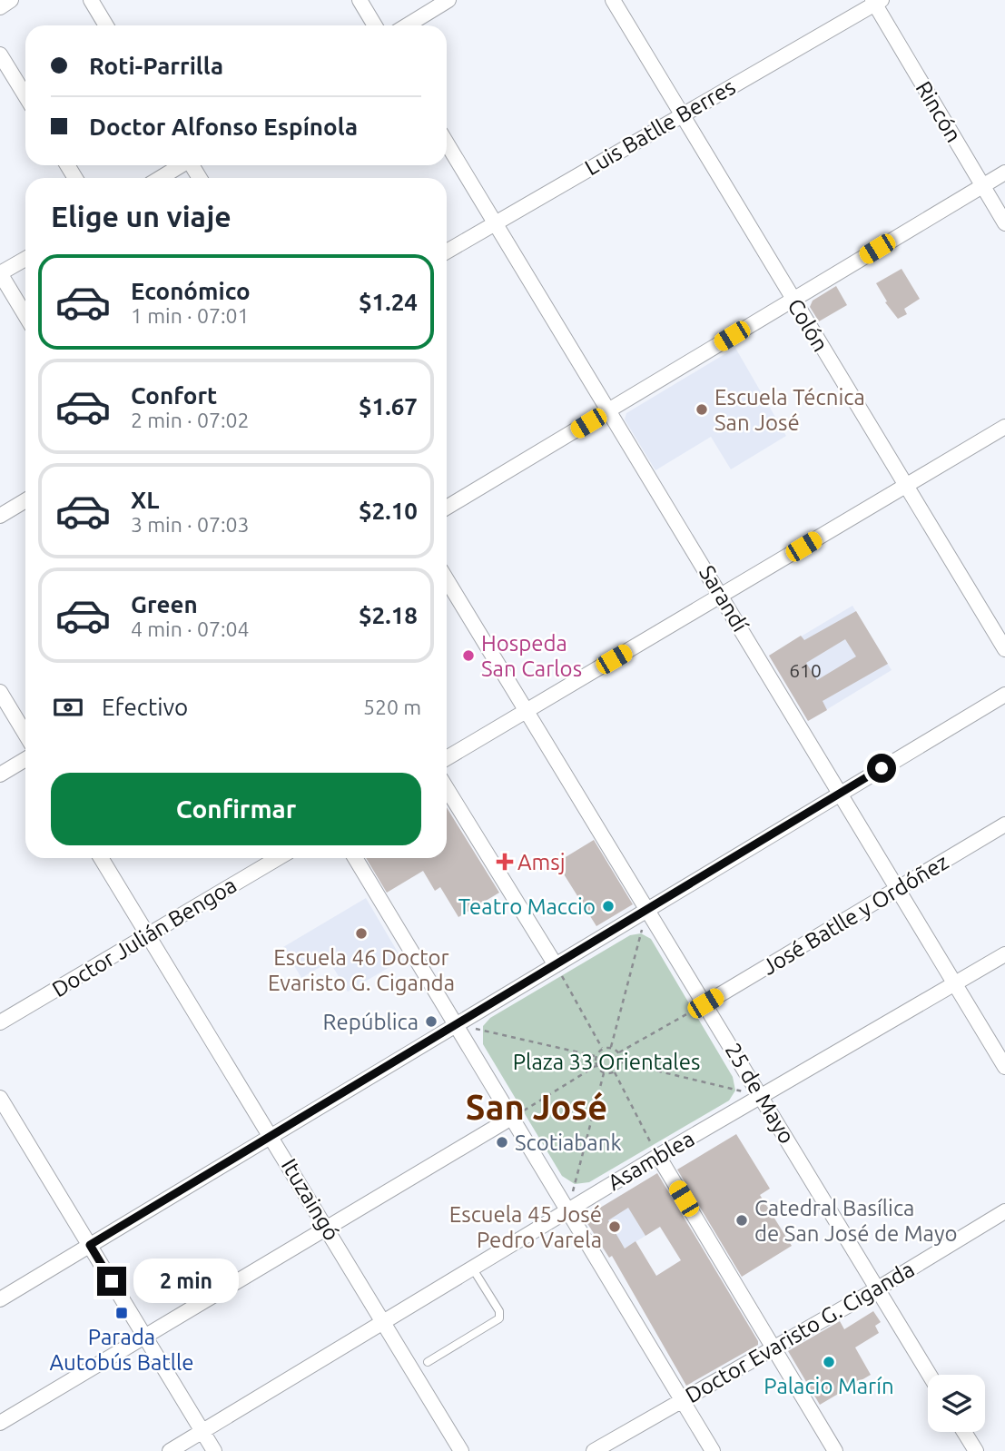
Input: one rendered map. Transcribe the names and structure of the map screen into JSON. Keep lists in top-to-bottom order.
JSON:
{
  "streets": {
    "street": [
      "Rincón",
      "Luis Batlle Berres",
      "Colón",
      "Sarandí",
      "José Batlle y Ordóñez",
      "Doctor Julián Bengoa",
      "25 de Mayo",
      "Asamblea",
      "Ituzaingó",
      "Doctor Evaristo G. Ciganda"
    ]
  },
  "crossings": [
    ["Rincón", "Luis Batlle Berres"],
    ["Luis Batlle Berres", "Colón"],
    ["Luis Batlle Berres", "Sarandí"],
    ["Sarandí", "José Batlle y Ordóñez"],
    ["Sarandí", "Asamblea"],
    ["José Batlle y Ordóñez", "25 de Mayo"],
    ["Doctor Julián Bengoa", "Ituzaingó"],
    ["25 de Mayo", "Asamblea"],
    ["25 de Mayo", "Doctor Evaristo G. Ciganda"],
    ["Asamblea", "Ituzaingó"]
  ],
  "districts": ["San José"],
  "parks": ["Plaza 33 Orientales"],
  "places": {
    "other": [
      "Escuela Técnica San José",
      "Hospeda San Carlos",
      "Teatro Maccio",
      "Escuela 46 Doctor Evaristo G. Ciganda",
      "República",
      "Scotiabank",
      "Catedral Basílica de San José de Mayo",
      "Escuela 45 José Pedro Varela",
      "Palacio Marín"
    ],
    "health": ["Amsj"],
    "transit": ["Parada Autobús Batlle"]
  },
  "house_numbers": ["610"],
  "page": {
    "banner": ["Roti-Parrilla", "Doctor Alfonso Espínola"],
    "heading": "Elige un viaje",
    "list": [
      {
        "name": "Económico",
        "note": "1 min · 07:01",
        "value": "$1.24"
      },
      {
        "name": "Confort",
        "note": "2 min · 07:02",
        "value": "$1.67"
      },
      {
        "name": "XL",
        "note": "3 min · 07:03",
        "value": "$2.10"
      },
      {
        "name": "Green",
        "note": "4 min · 07:04",
        "value": "$2.18"
      }
    ],
    "pay": ["Efectivo", "520 m"],
    "buttons": "Confirmar",
    "bubble": "2 min"
  }
}
